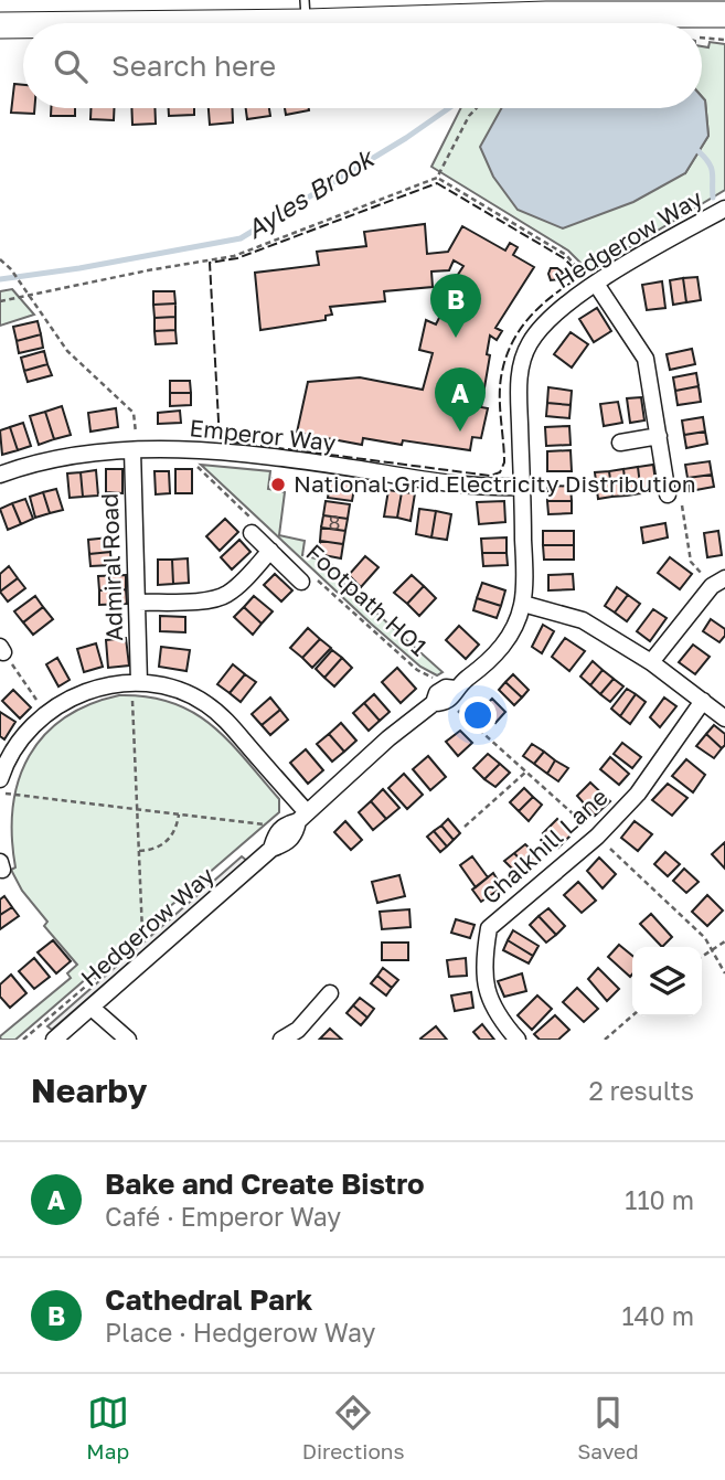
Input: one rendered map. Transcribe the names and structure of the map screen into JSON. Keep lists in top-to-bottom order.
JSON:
{
  "streets": {
    "street": [
      "Hedgerow Way",
      "Emperor Way",
      "Admiral Road",
      "Chalkhill Lane"
    ],
    "path": ["Footpath HO1"]
  },
  "crossings": [
    ["Hedgerow Way", "Emperor Way"],
    ["Hedgerow Way", "Footpath HO1"],
    ["Emperor Way", "Admiral Road"],
    ["Footpath HO1", "Chalkhill Lane"]
  ],
  "water": ["Ayles Brook"],
  "places": ["National Grid Electricity Distribution"],
  "house_numbers": ["8"],
  "page": {
    "search": "Search here",
    "pins": ["B", "A"],
    "heading": ["Nearby", "2 results"],
    "list": [
      {
        "mark": "A",
        "name": "Bake and Create Bistro",
        "note": "Café · Emperor Way",
        "value": "110 m"
      },
      {
        "mark": "B",
        "name": "Cathedral Park",
        "note": "Place · Hedgerow Way",
        "value": "140 m"
      }
    ],
    "nav": ["Map", "Directions", "Saved"]
  }
}
